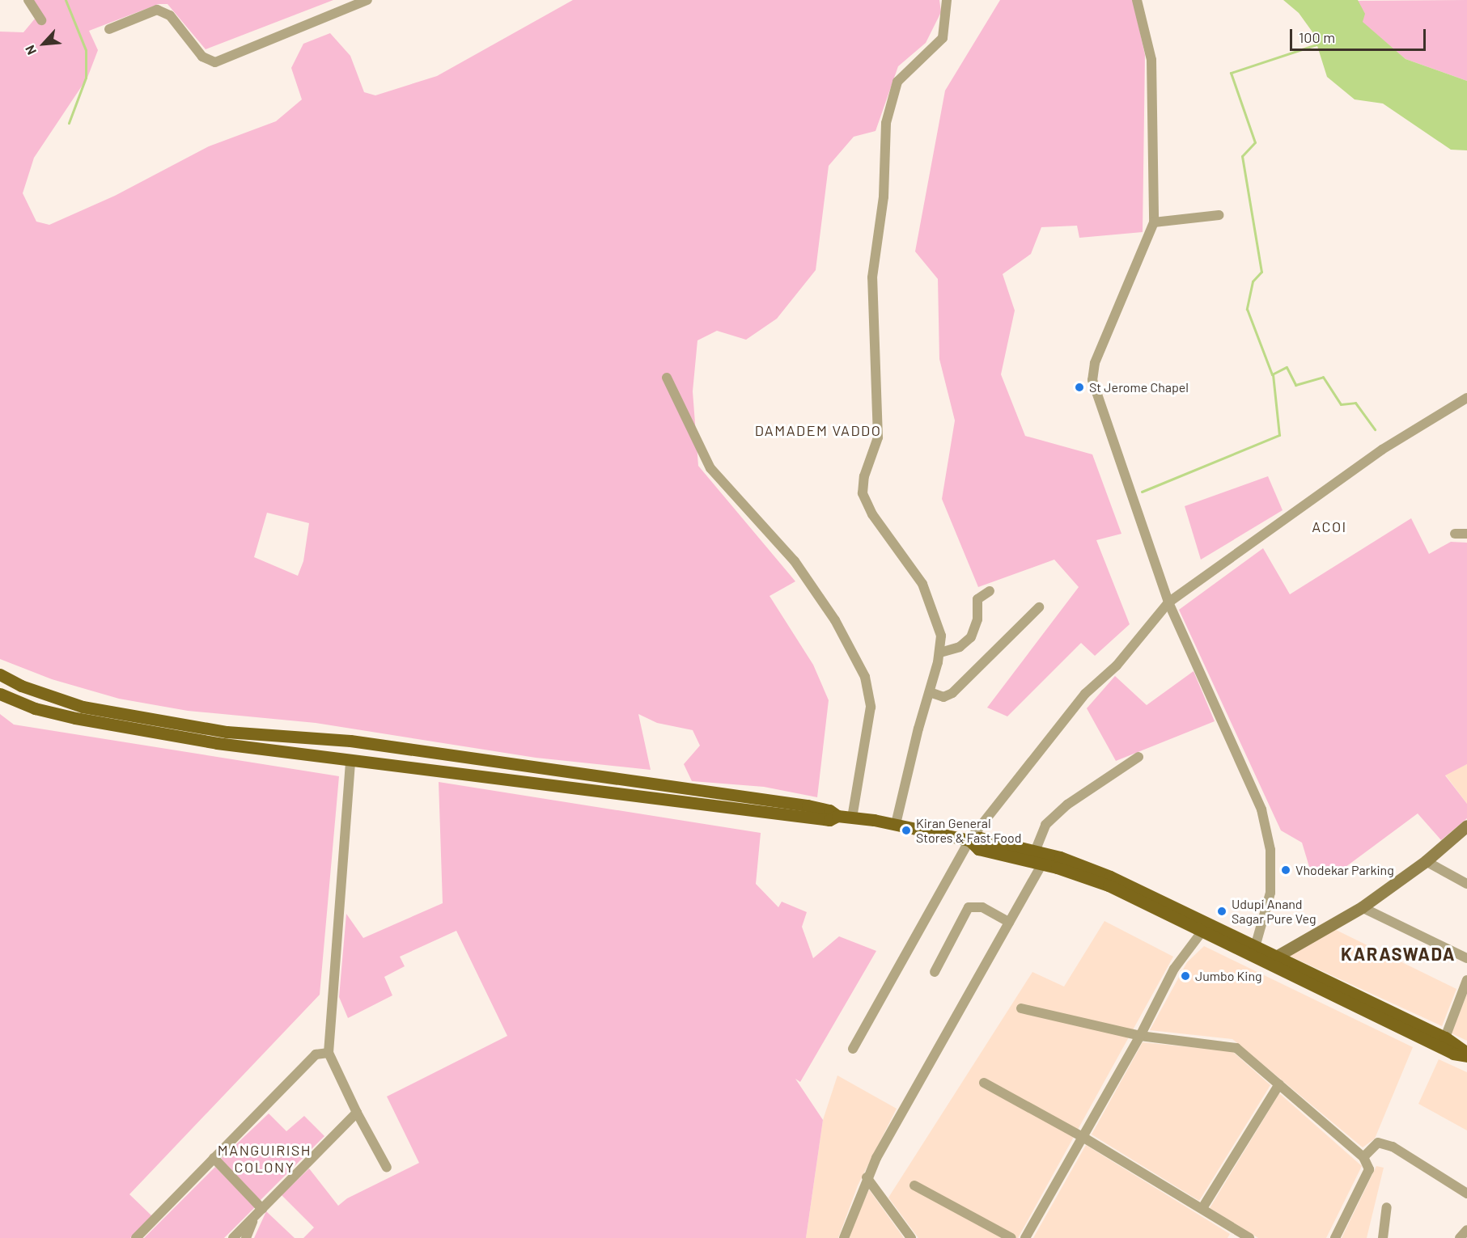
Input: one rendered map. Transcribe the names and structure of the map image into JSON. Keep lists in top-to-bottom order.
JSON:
{
  "districts": [
    "DAMADEM VADDO",
    "ACOI",
    "KARASWADA",
    "MANGUIRISH COLONY"
  ],
  "places": [
    "St Jerome Chapel",
    "Kiran General Stores & Fast Food",
    "Vhodekar Parking",
    "Udupi Anand Sagar Pure Veg",
    "Jumbo King"
  ],
  "scale_bar": "100 m",
  "north": "bottom left"
}
